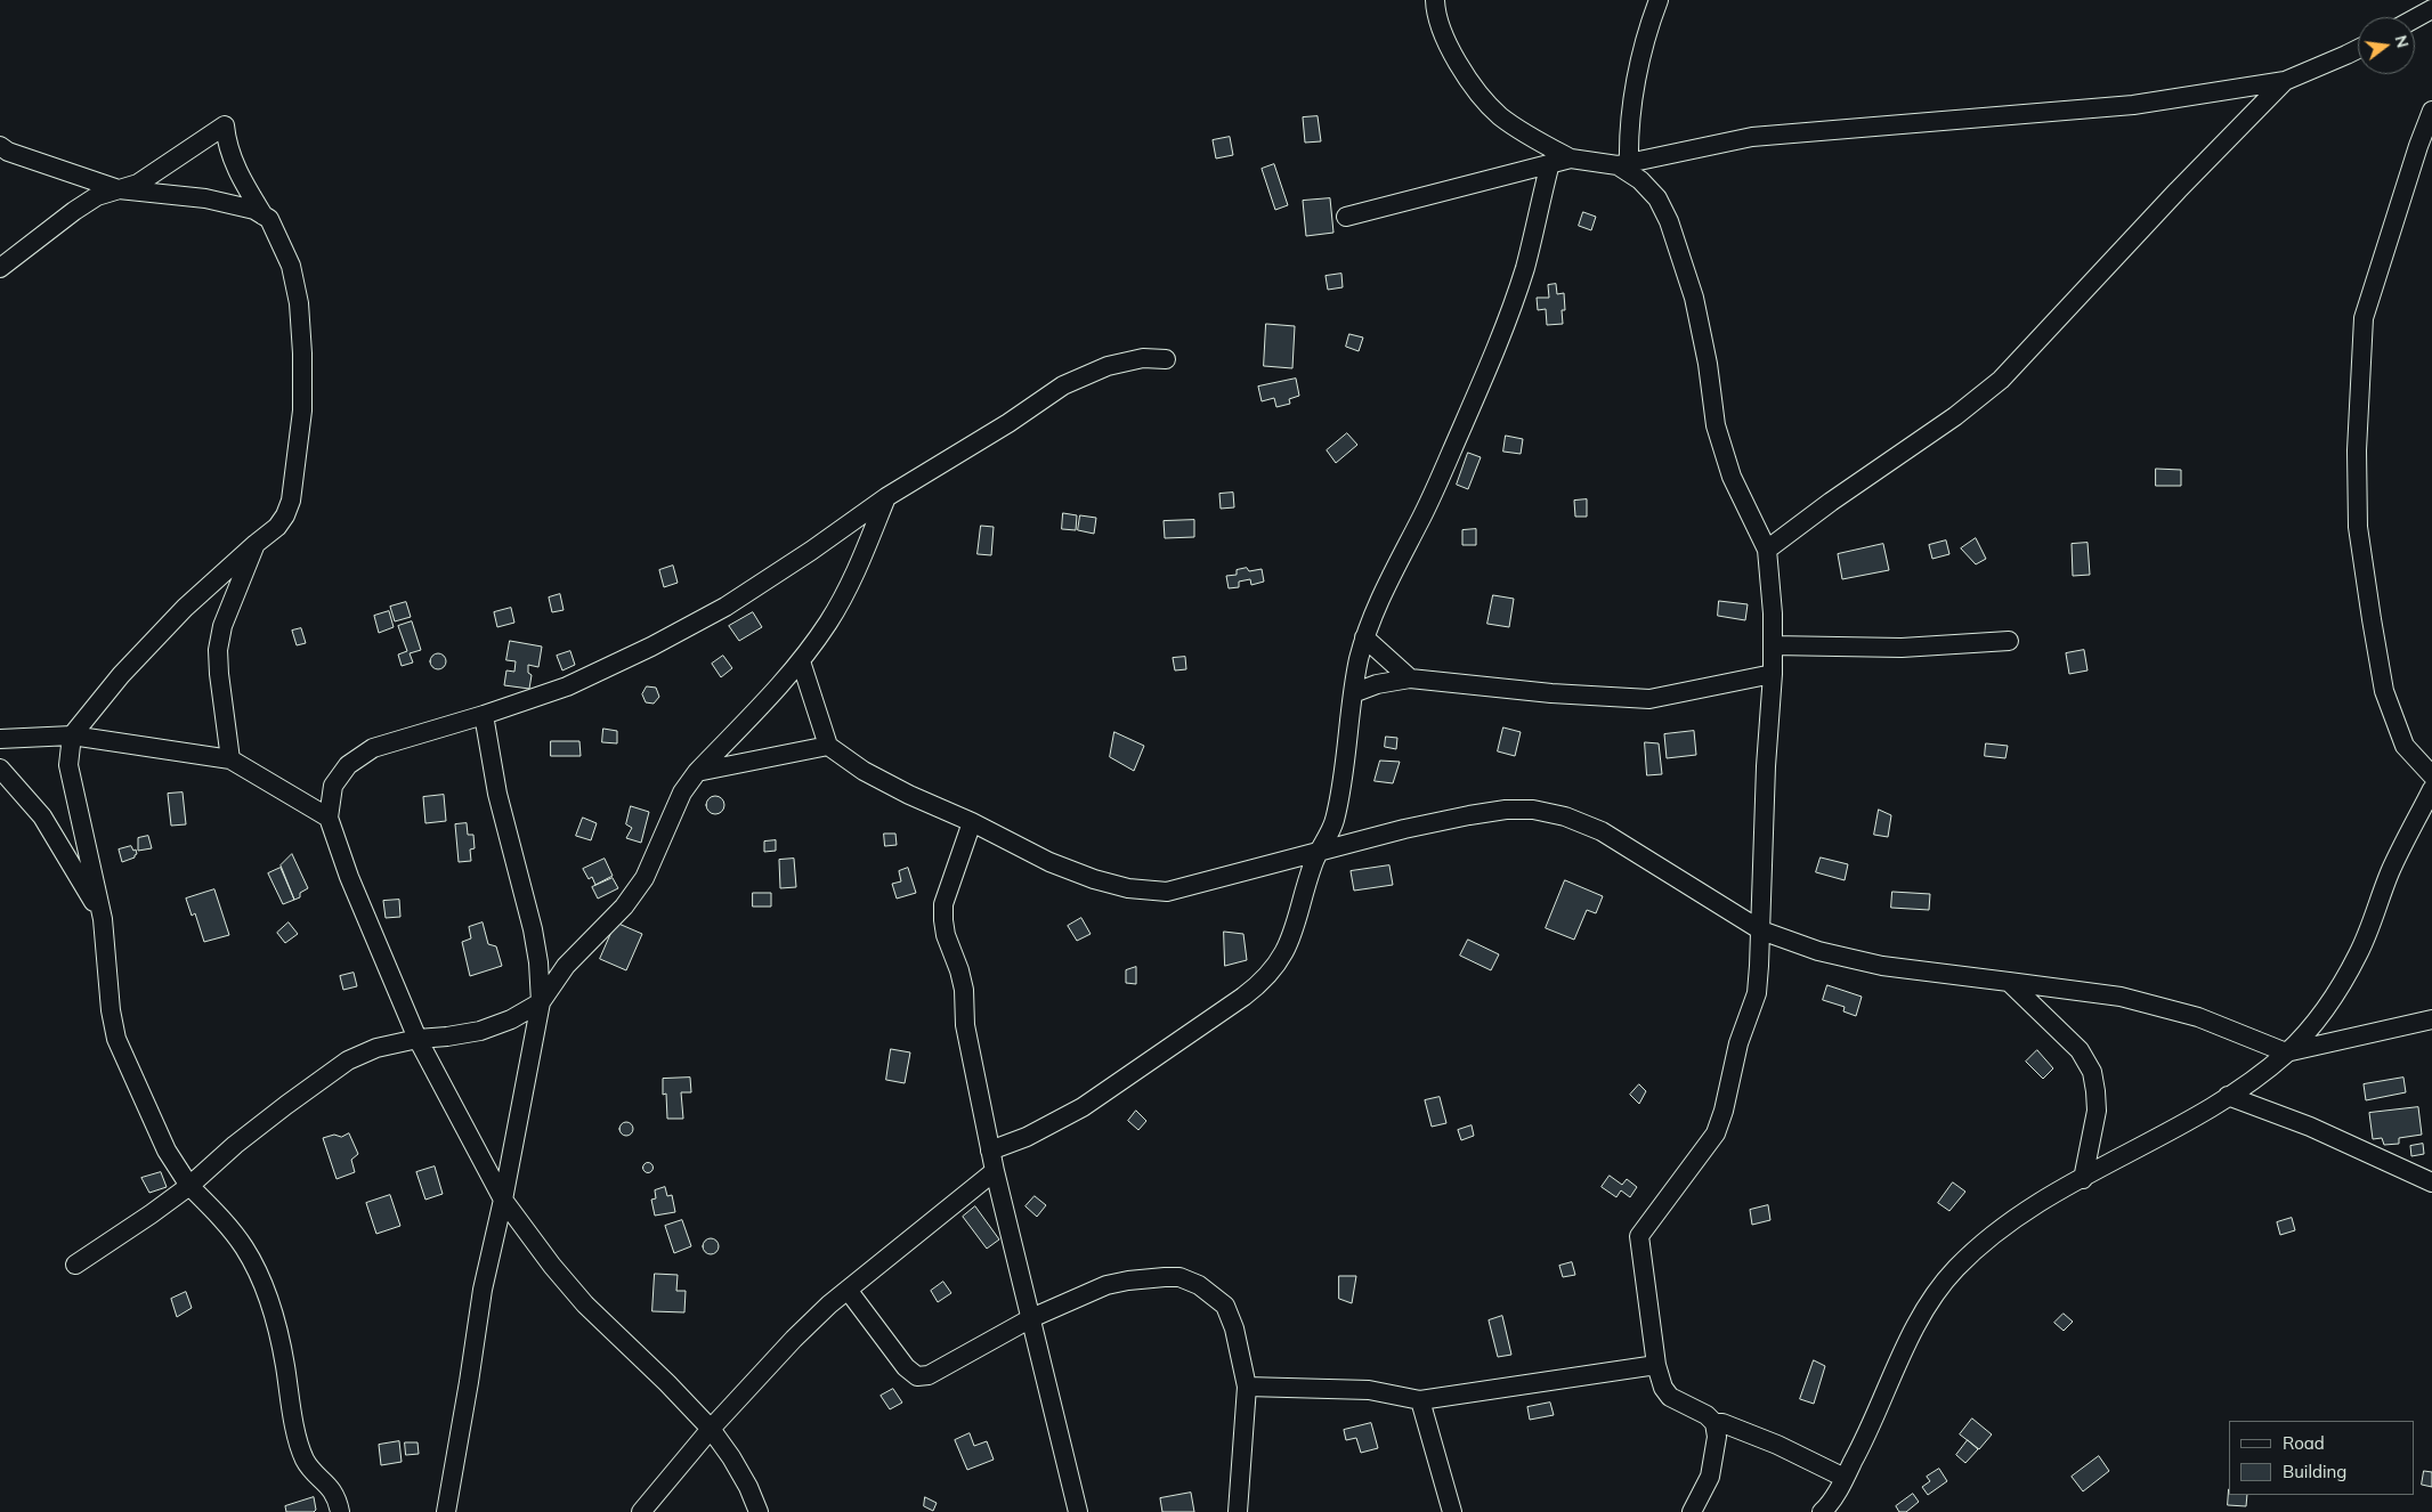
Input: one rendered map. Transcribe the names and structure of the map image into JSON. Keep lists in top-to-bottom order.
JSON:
{
  "legend": ["Road", "Building"],
  "north": "right"
}
